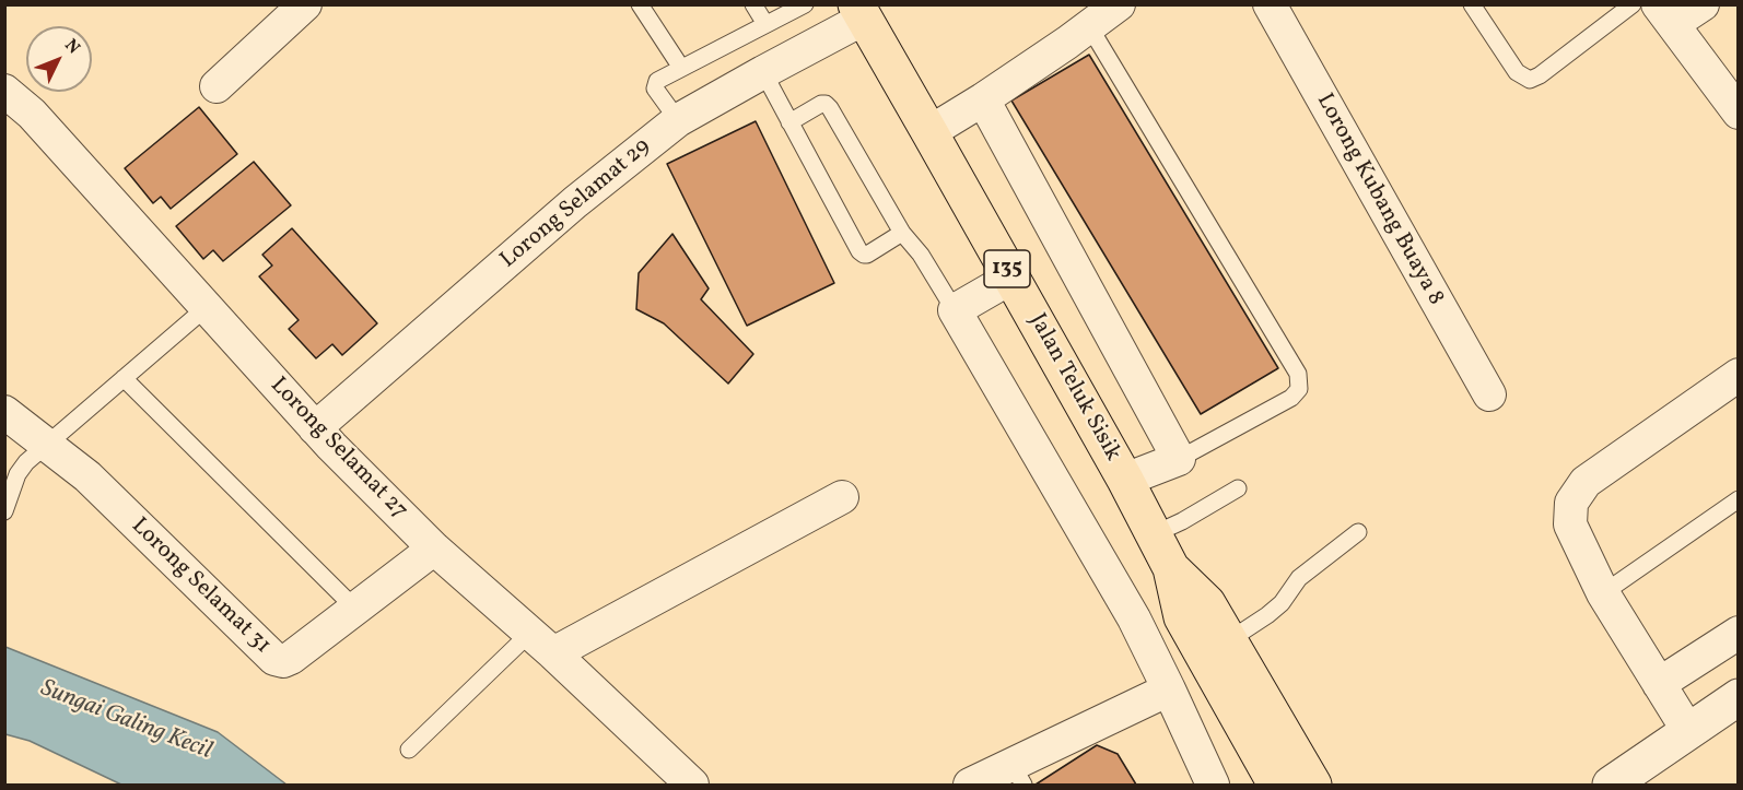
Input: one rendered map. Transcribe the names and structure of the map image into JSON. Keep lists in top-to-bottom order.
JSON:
{
  "streets": {
    "main road": ["135", "Jalan Teluk Sisik"],
    "street": [
      "Lorong Kubang Buaya 8",
      "Lorong Selamat 29",
      "Lorong Selamat 27",
      "Lorong Selamat 31"
    ]
  },
  "crossings": [
    ["Lorong Selamat 29", "Jalan Teluk Sisik"],
    ["Lorong Selamat 29", "Lorong Selamat 27"],
    ["Lorong Selamat 27", "Lorong Selamat 31"]
  ],
  "water": ["Sungai Galing Kecil"],
  "north": "top right"
}
